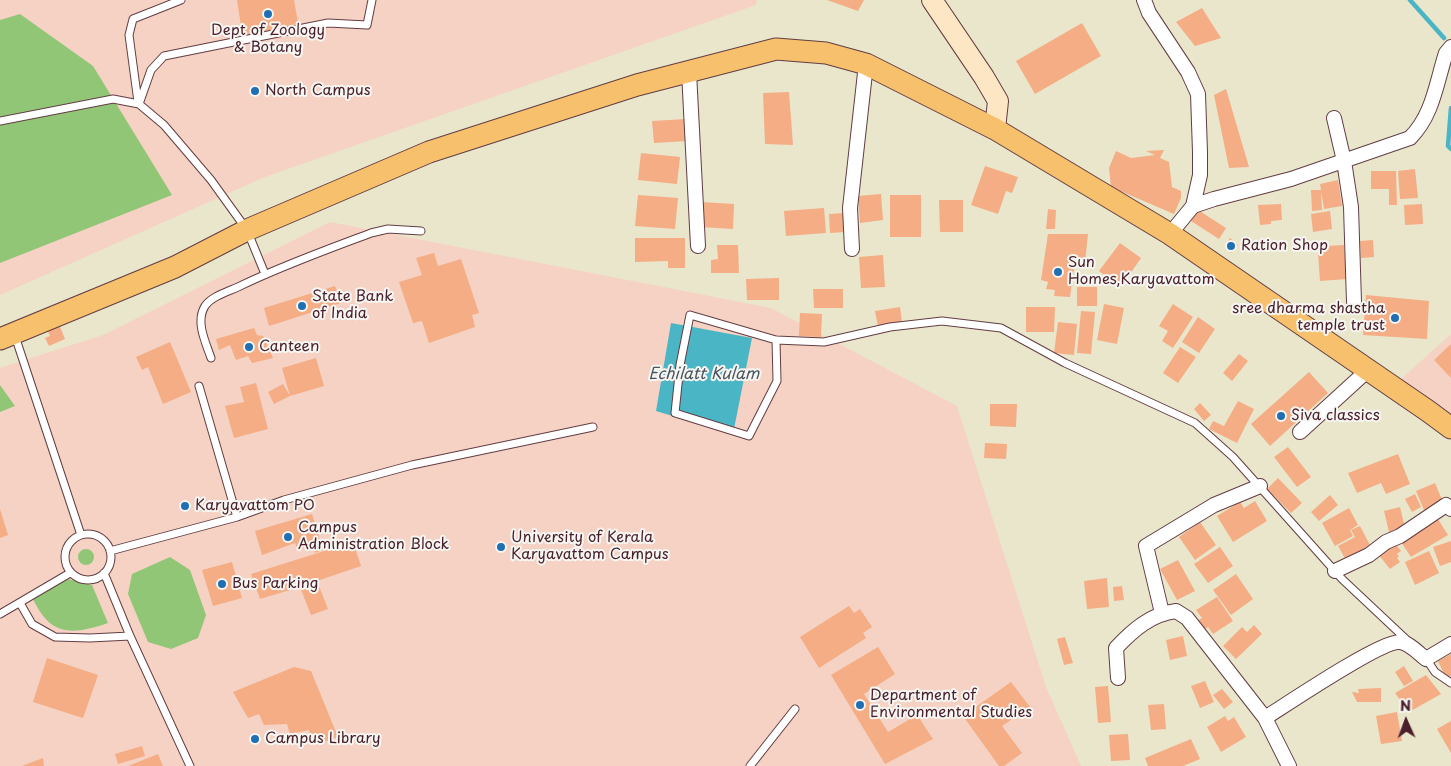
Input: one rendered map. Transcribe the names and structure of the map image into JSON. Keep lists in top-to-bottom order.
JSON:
{
  "water": ["Echilatt Kulam"],
  "places": [
    "Dept of Zoology & Botany",
    "North Campus",
    "Ration Shop",
    "Sun Homes,Karyavattom",
    "State Bank of India",
    "sree dharma shastha temple trust",
    "Canteen",
    "Siva classics",
    "Karyavattom PO",
    "Campus Administration Block",
    "University of Kerala Karyavattom Campus",
    "Bus Parking",
    "Department of Environmental Studies",
    "Campus Library"
  ],
  "north": "top"
}
